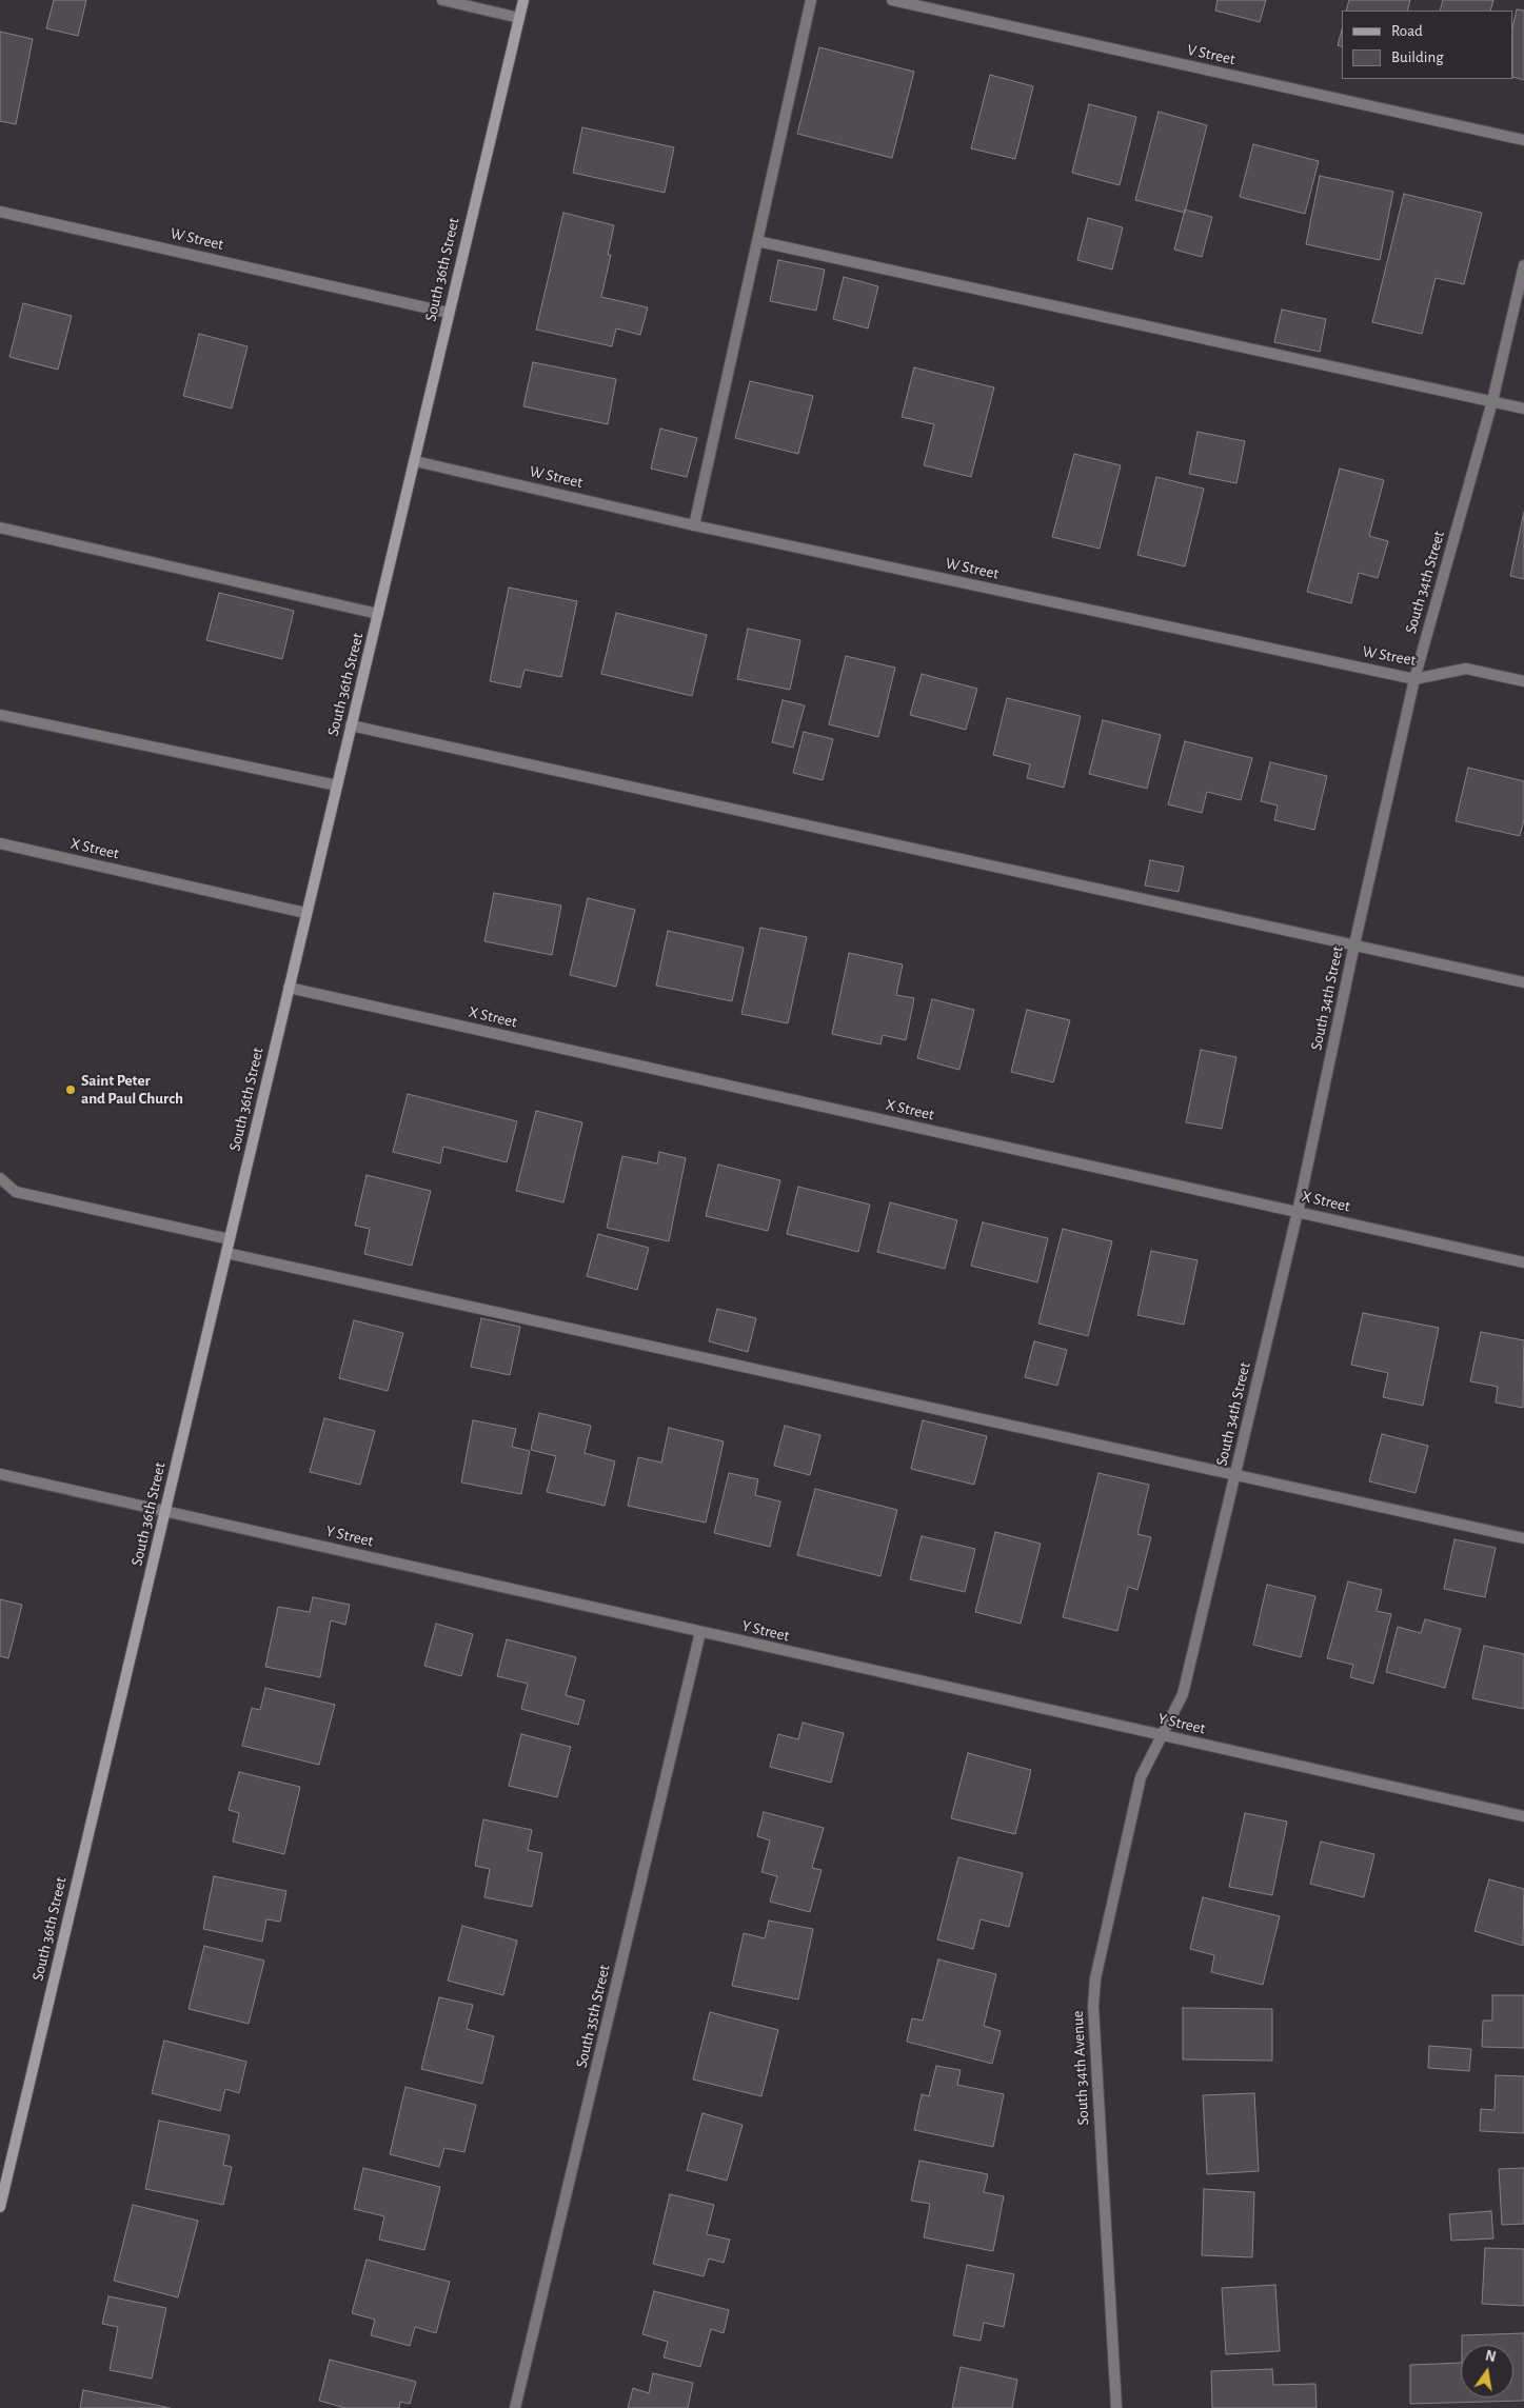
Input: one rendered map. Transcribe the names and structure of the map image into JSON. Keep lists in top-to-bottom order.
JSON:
{
  "streets": {
    "main road": ["South 36th Street"],
    "street": [
      "V Street",
      "W Street",
      "South 34th Street",
      "X Street",
      "Y Street",
      "South 35th Street",
      "South 34th Avenue"
    ]
  },
  "crossings": [
    ["W Street", "South 36th Street"],
    ["W Street", "South 34th Street"],
    ["South 36th Street", "X Street"],
    ["South 36th Street", "Y Street"],
    ["South 34th Street", "X Street"],
    ["South 34th Street", "Y Street"],
    ["South 34th Street", "South 34th Avenue"],
    ["Y Street", "South 35th Street"],
    ["Y Street", "South 34th Avenue"]
  ],
  "places": ["Saint Peter and Paul Church"],
  "legend": ["Road", "Building"],
  "north": "top"
}
